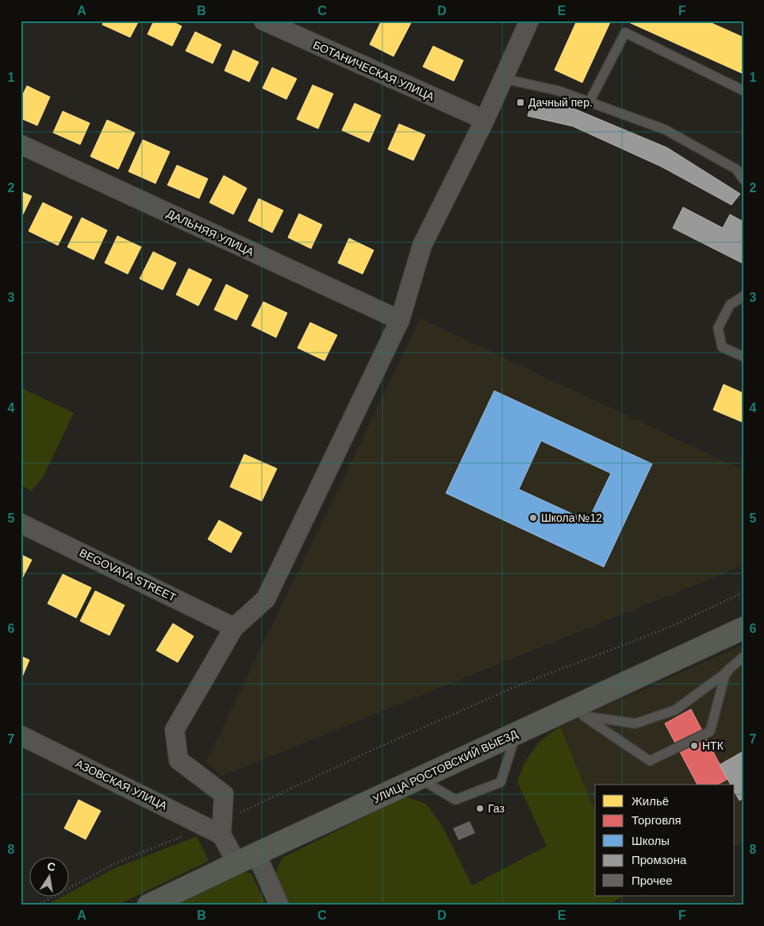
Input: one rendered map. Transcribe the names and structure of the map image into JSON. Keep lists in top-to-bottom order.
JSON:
{
  "streets": {
    "main road": ["УЛИЦА РОСТОВСКИЙ ВЫЕЗД"],
    "street": [
      "БОТАНИЧЕСКАЯ УЛИЦА",
      "ДАЛЬНЯЯ УЛИЦА",
      "BEGOVAYA STREET",
      "АЗОВСКАЯ УЛИЦА"
    ]
  },
  "places": {
    "transit": ["Дачный пер."],
    "other": ["Школа №12", "НТК", "Газ"]
  },
  "legend": [
    "Жильё",
    "Торговля",
    "Школы",
    "Промзона",
    "Прочее"
  ],
  "north": "top",
  "grid": {
    "columns": [
      "A",
      "B",
      "C",
      "D",
      "E",
      "F"
    ],
    "rows": [
      "1",
      "2",
      "3",
      "4",
      "5",
      "6",
      "7",
      "8"
    ]
  }
}
